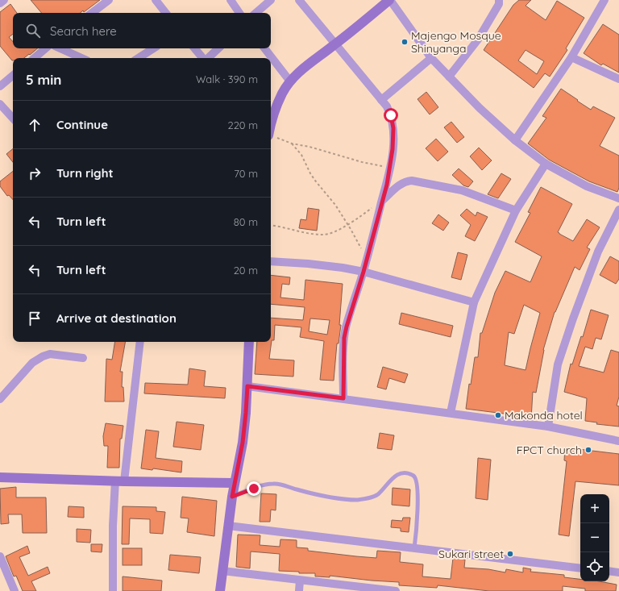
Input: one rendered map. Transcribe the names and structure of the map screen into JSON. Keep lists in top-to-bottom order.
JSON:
{
  "places": [
    "Majengo Mosque Shinyanga",
    "Makonda hotel",
    "FPCT church",
    "Sukari street"
  ],
  "page": {
    "search": "Search here",
    "heading": ["5 min", "Walk · 390 m"],
    "list": [
      ["Continue", "220 m"],
      ["Turn right", "70 m"],
      ["Turn left", "80 m"],
      ["Turn left", "20 m"],
      "Arrive at destination"
    ],
    "map_buttons": ["+", "−"]
  }
}
